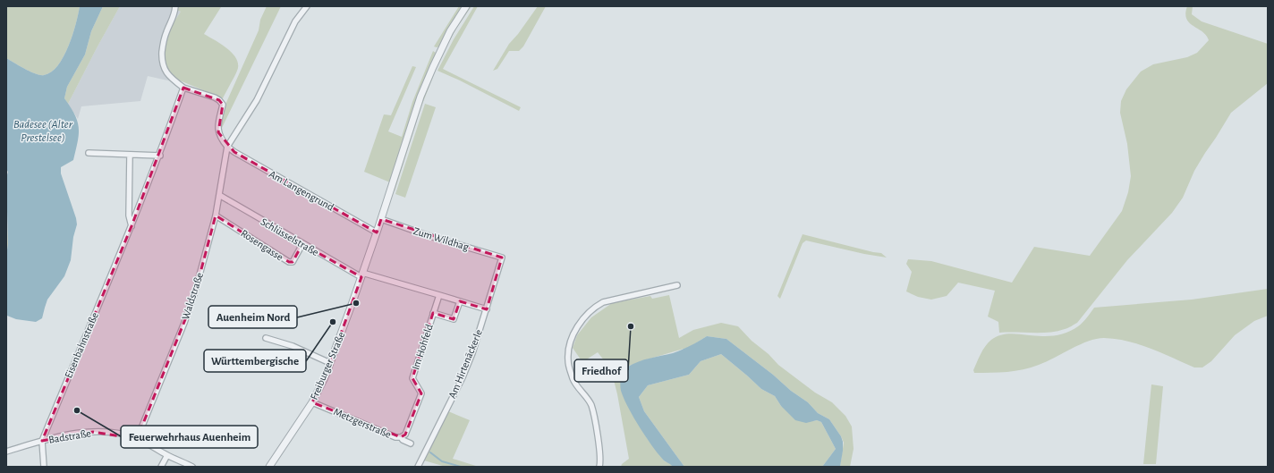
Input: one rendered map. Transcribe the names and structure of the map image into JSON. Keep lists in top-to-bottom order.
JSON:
{
  "streets": {
    "street": [
      "Am Langengrund",
      "Schlüsselstraße",
      "Zum Wildhag",
      "Rosengasse",
      "Waldstraße",
      "Eisenbahnstraße",
      "Im Hohfeld",
      "Am Hirtenäckerle",
      "Freiburger Straße",
      "Metzgerstraße",
      "Badstraße"
    ]
  },
  "crossings": [
    ["Am Langengrund", "Waldstraße"],
    ["Am Langengrund", "Freiburger Straße"],
    ["Schlüsselstraße", "Rosengasse"],
    ["Schlüsselstraße", "Waldstraße"],
    ["Schlüsselstraße", "Freiburger Straße"],
    ["Zum Wildhag", "Am Hirtenäckerle"],
    ["Zum Wildhag", "Freiburger Straße"],
    ["Rosengasse", "Waldstraße"],
    ["Waldstraße", "Badstraße"],
    ["Eisenbahnstraße", "Badstraße"],
    ["Im Hohfeld", "Metzgerstraße"],
    ["Freiburger Straße", "Metzgerstraße"]
  ],
  "water": ["Badesee (Alter Prestelsee)"],
  "places": [
    "Auenheim Nord",
    "Württembergische",
    "Friedhof",
    "Feuerwehrhaus Auenheim"
  ]
}
